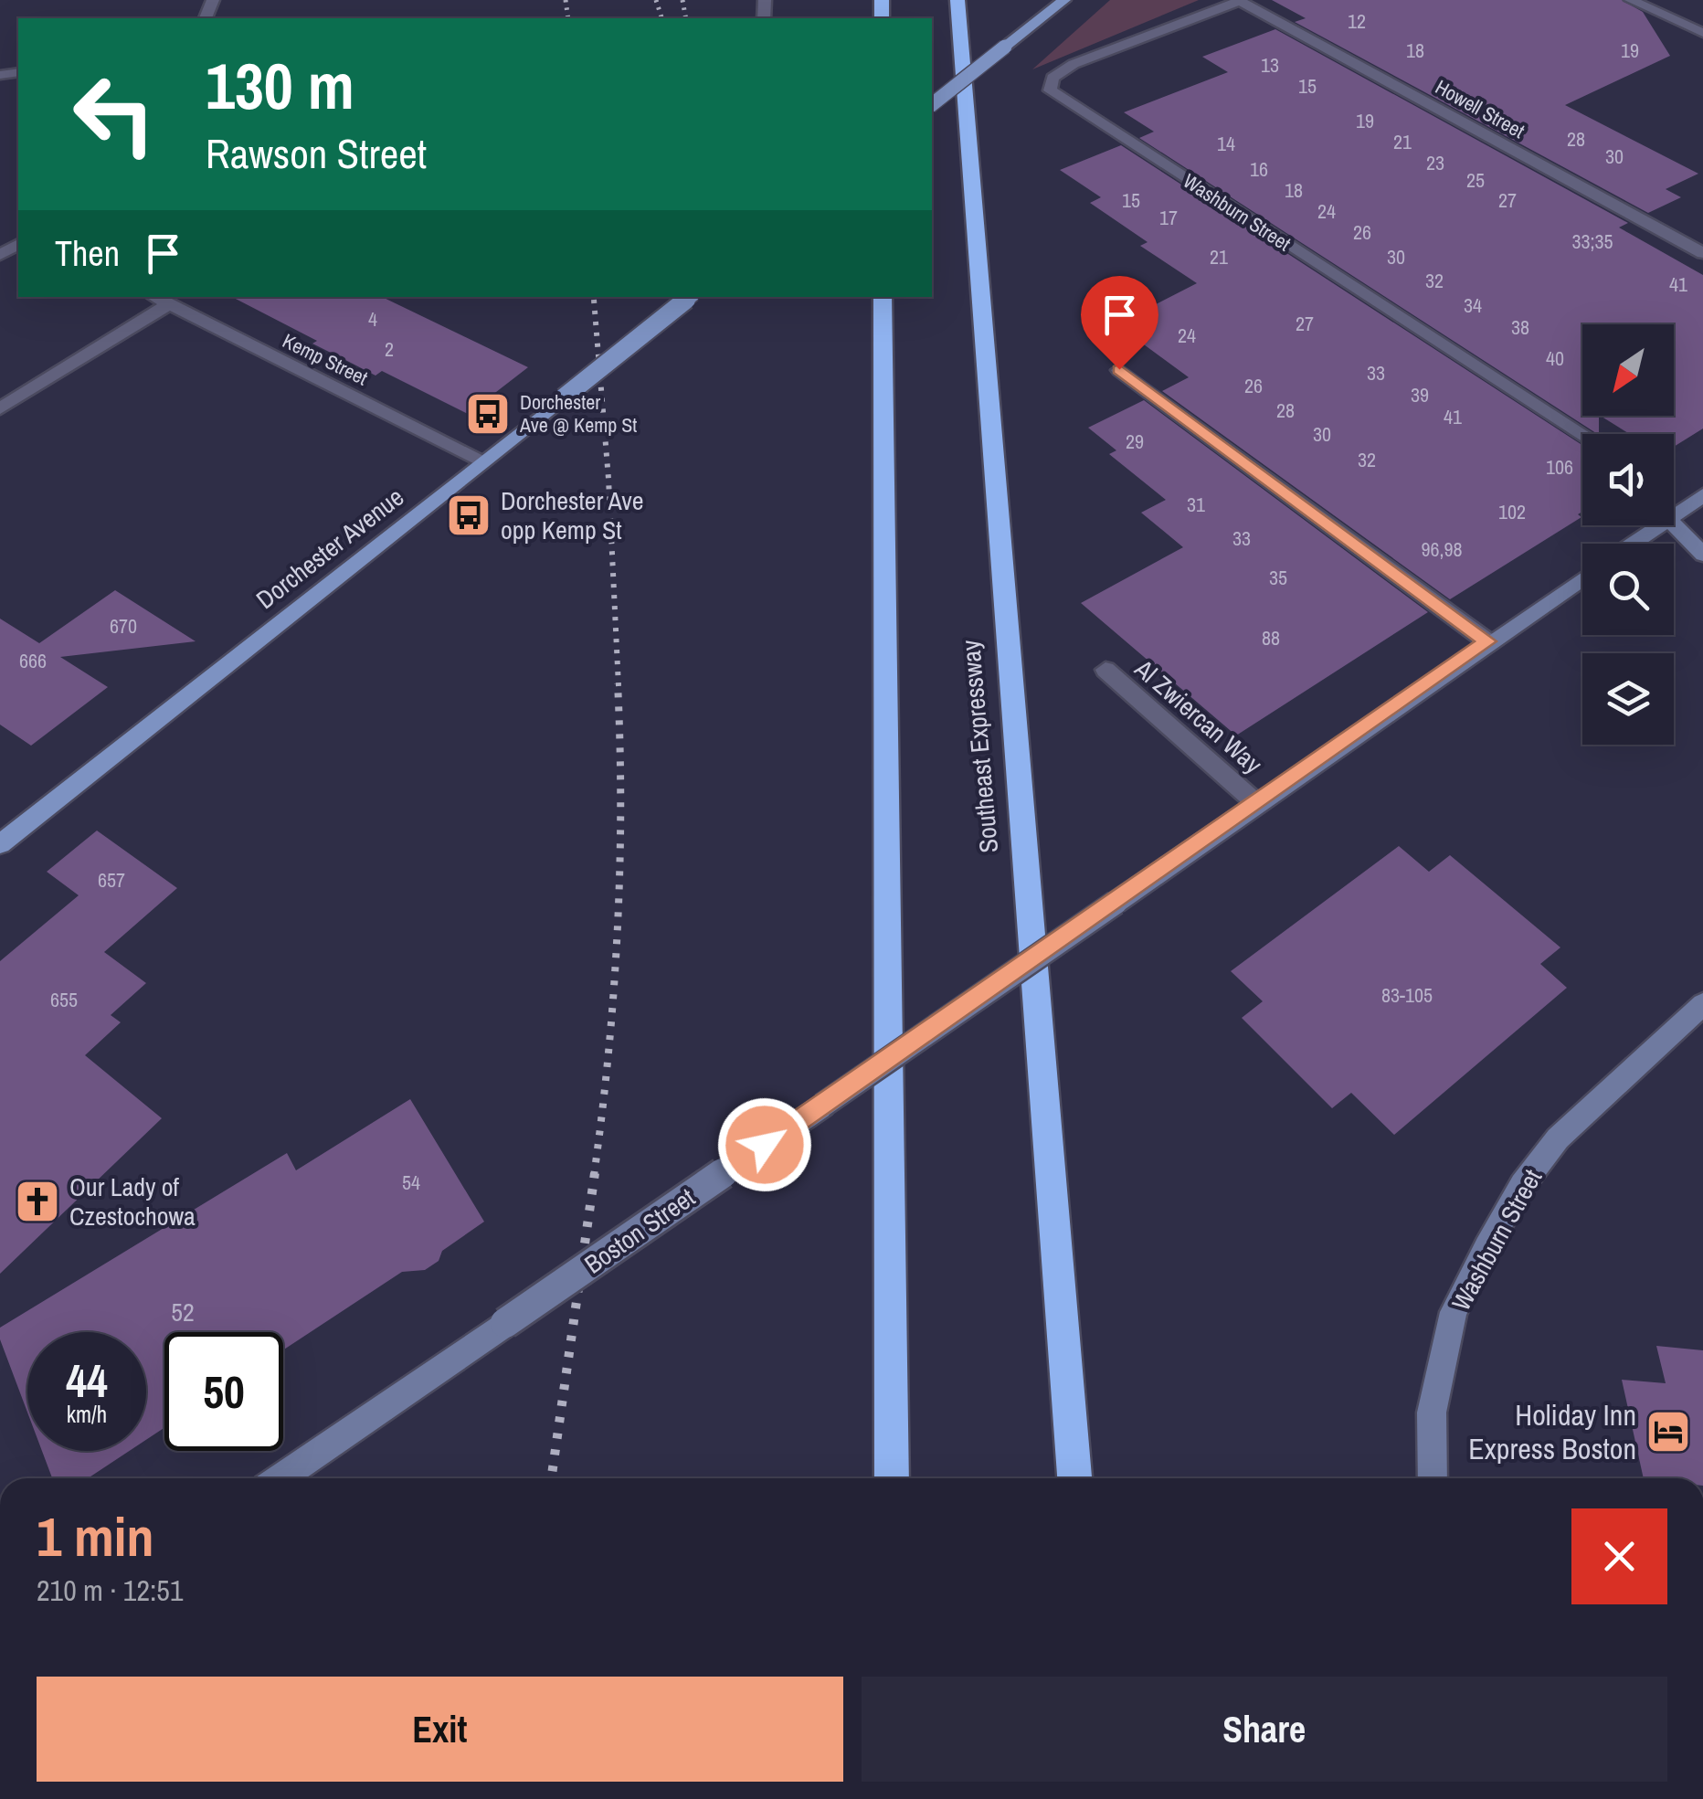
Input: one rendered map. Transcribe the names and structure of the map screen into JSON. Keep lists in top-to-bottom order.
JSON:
{
  "streets": {
    "highway": ["Southeast Expressway"],
    "main road": ["Washburn Street", "Dorchester Avenue", "Boston Street"],
    "street": ["Howell Street", "Kemp Street", "Al Zwiercan Way"]
  },
  "crossings": [
    ["Howell Street", "Washburn Street"],
    ["Kemp Street", "Dorchester Avenue"],
    ["Al Zwiercan Way", "Boston Street"]
  ],
  "places": {
    "bus stop": ["Dorchester Ave @ Kemp St", "Dorchester Ave opp Kemp St"],
    "church": ["Our Lady of Czestochowa"],
    "hotel": ["Holiday Inn Express Boston"]
  },
  "house_numbers": [
    "12",
    "18",
    "19",
    "13",
    "15",
    "19",
    "28",
    "21",
    "14",
    "30",
    "23",
    "16",
    "25",
    "18",
    "15",
    "27",
    "24",
    "17",
    "26",
    "33;35",
    "21",
    "30",
    "32",
    "41",
    "34",
    "4",
    "27",
    "38",
    "24",
    "2",
    "40",
    "33",
    "26",
    "39",
    "28",
    "41",
    "30",
    "29",
    "32",
    "106",
    "31",
    "102",
    "33",
    "96,98",
    "35",
    "670",
    "88",
    "666",
    "657",
    "83-105",
    "655",
    "54",
    "52"
  ],
  "north": "bottom left",
  "page": {
    "turn": ["130 m", "Rawson Street"],
    "then": "Then",
    "speed": "44 km/h",
    "limit": "50",
    "heading": ["1 min", "210 m · 12:51"],
    "buttons": ["Exit", "Share"]
  }
}
